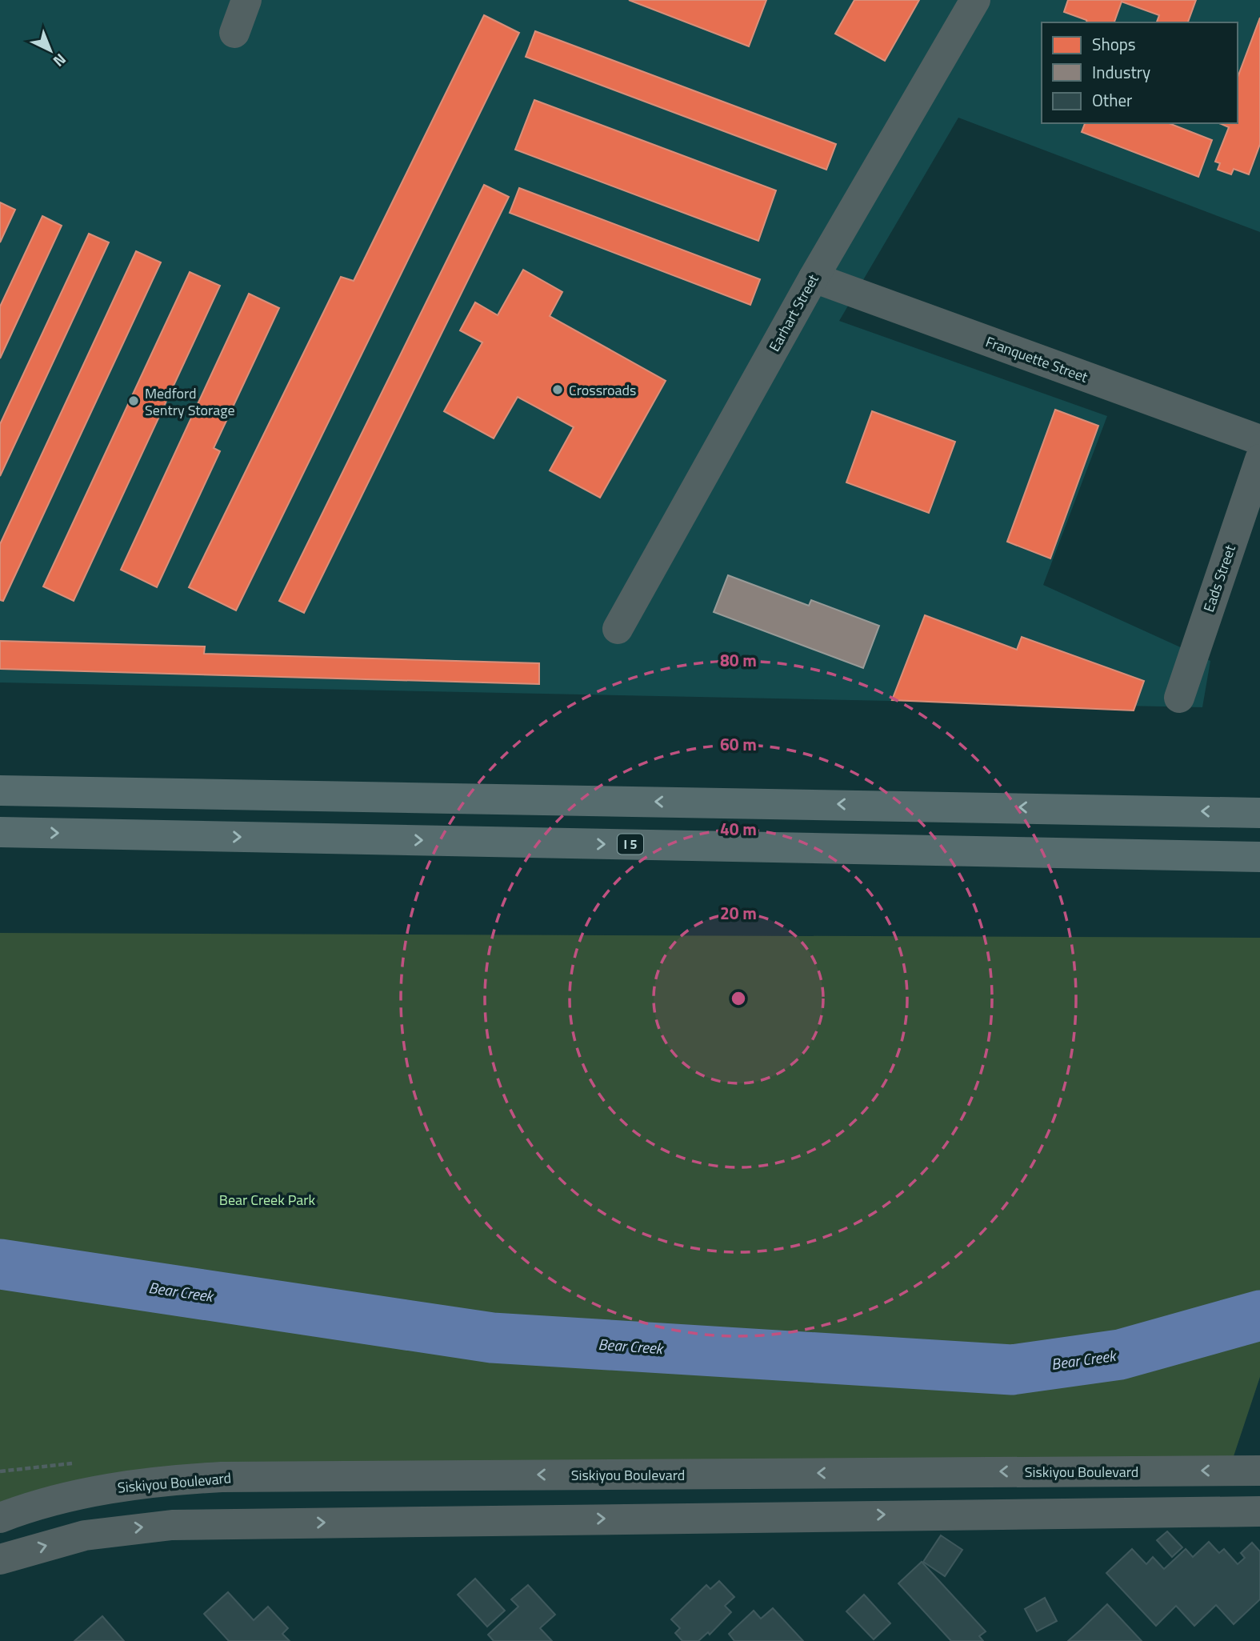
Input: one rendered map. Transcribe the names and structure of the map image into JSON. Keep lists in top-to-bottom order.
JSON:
{
  "streets": {
    "highway": ["I 5"],
    "street": [
      "Earhart Street",
      "Franquette Street",
      "Eads Street",
      "Siskiyou Boulevard"
    ]
  },
  "crossings": [
    ["Earhart Street", "Franquette Street"]
  ],
  "water": ["Bear Creek"],
  "parks": ["Bear Creek Park"],
  "places": ["Crossroads", "Medford Sentry Storage"],
  "legend": ["Shops", "Industry", "Other"],
  "north": "bottom right",
  "rings": [
    "80 m",
    "60 m",
    "40 m",
    "20 m"
  ]
}
